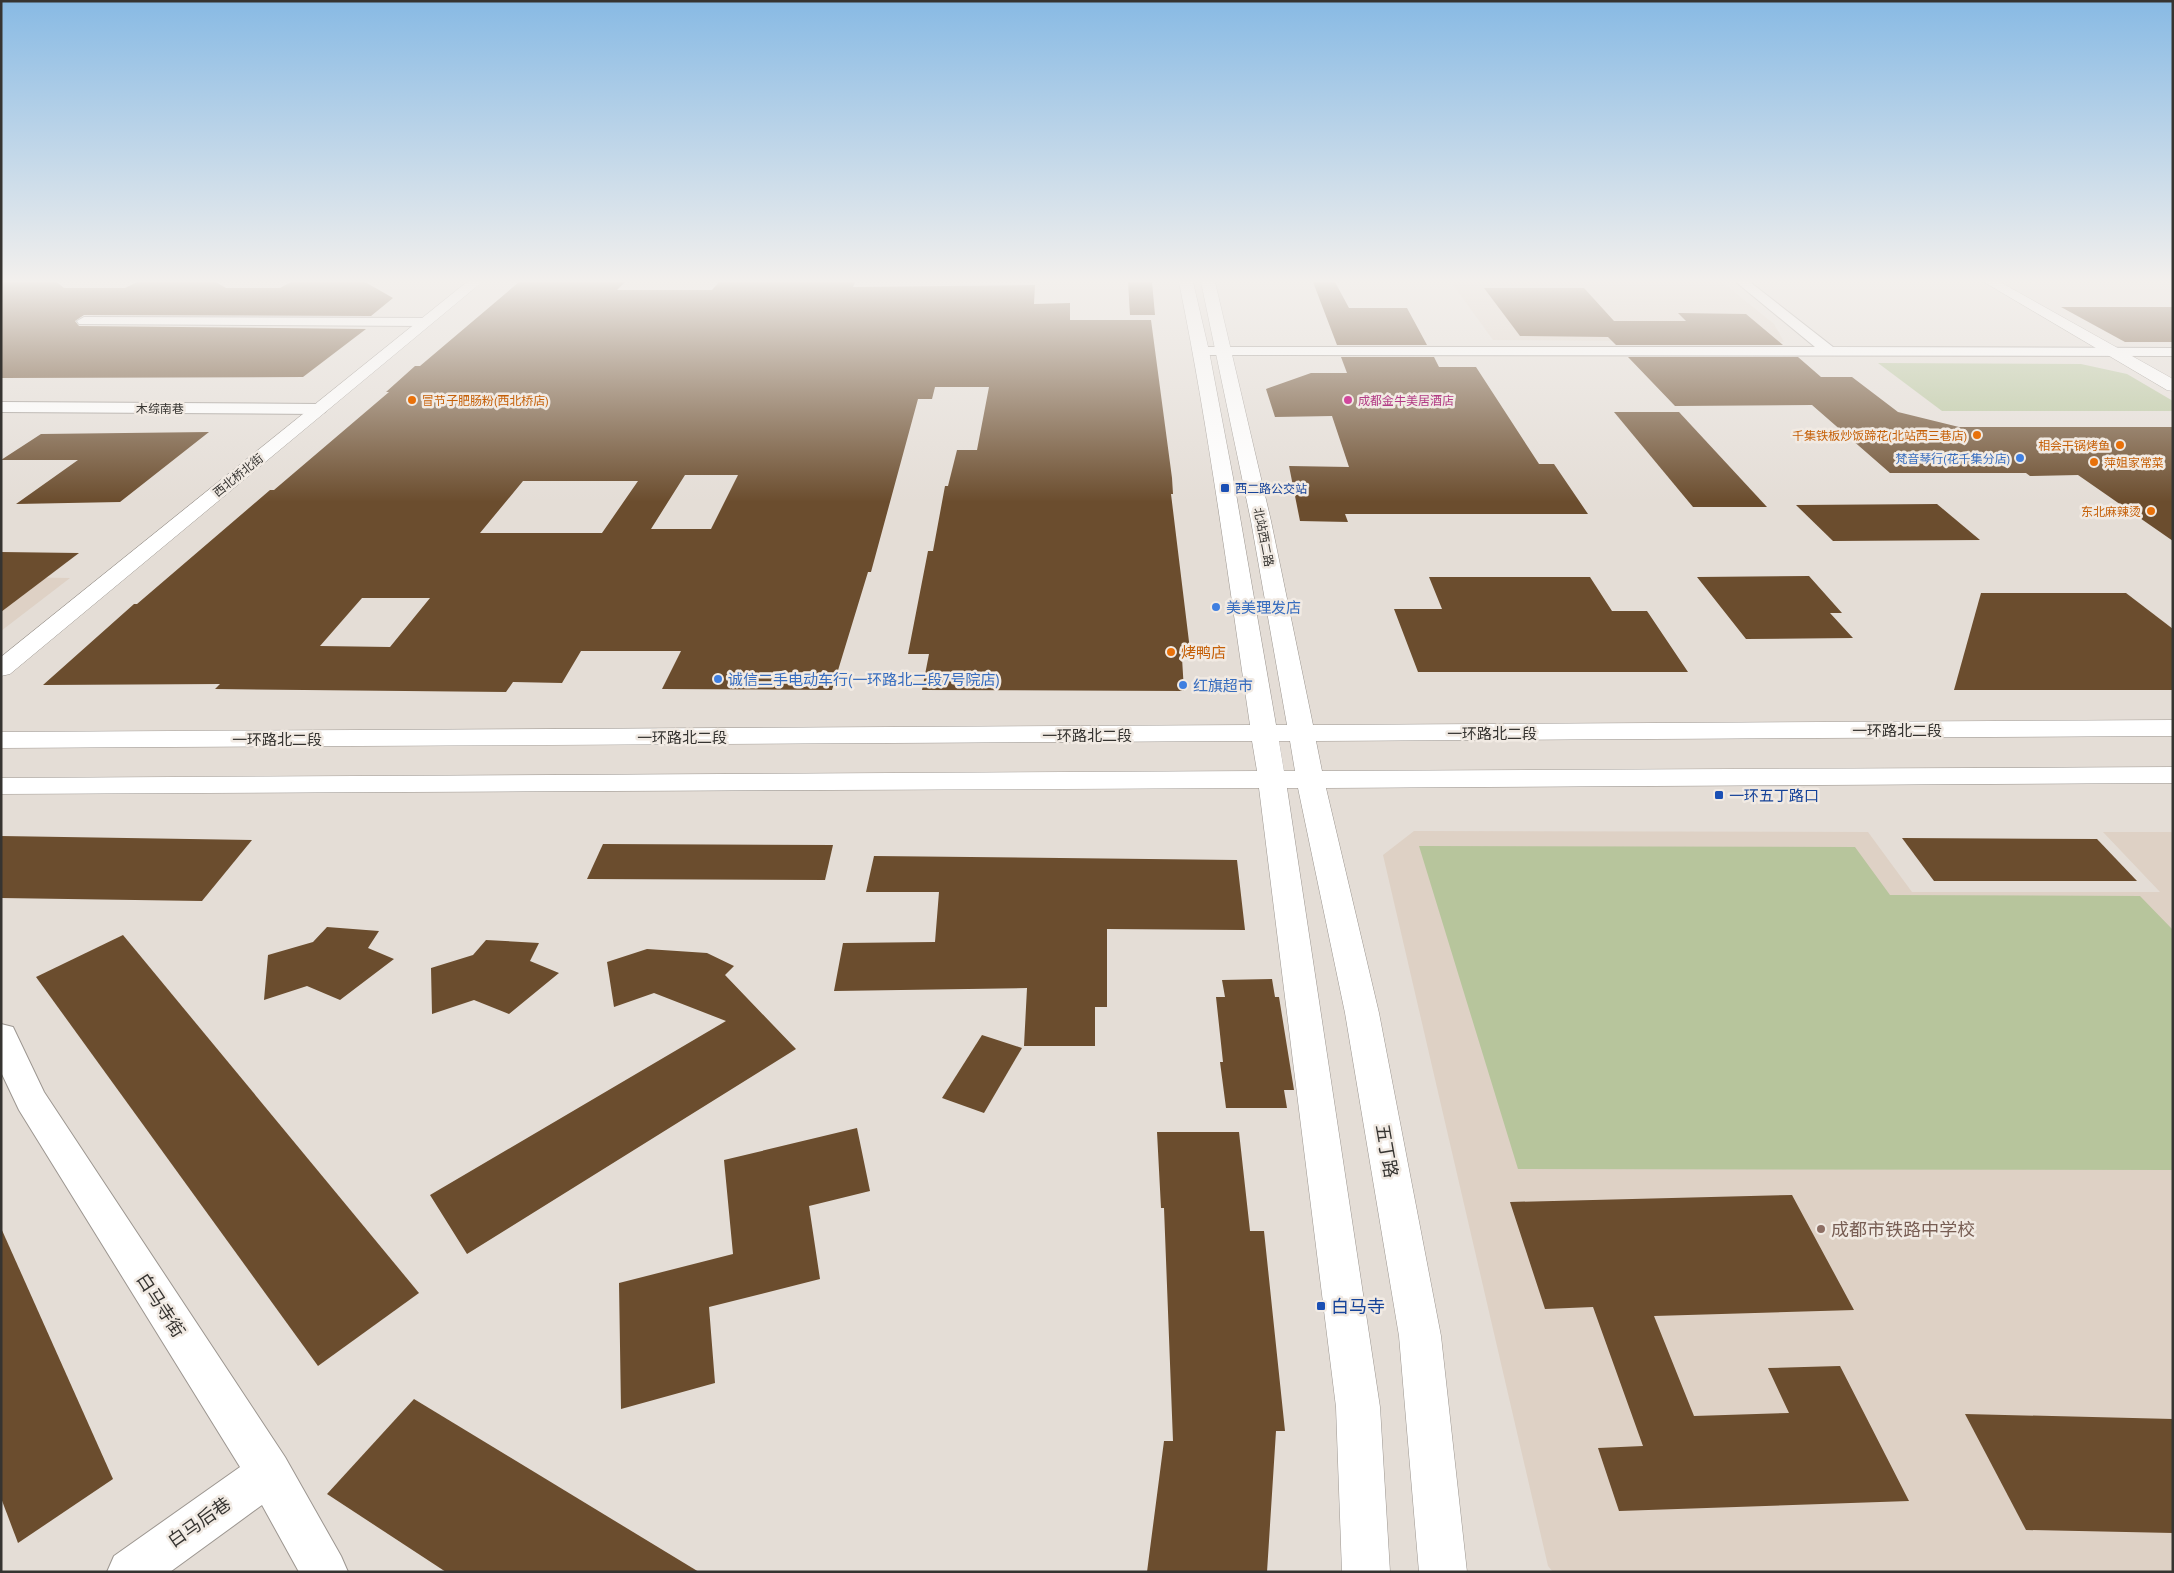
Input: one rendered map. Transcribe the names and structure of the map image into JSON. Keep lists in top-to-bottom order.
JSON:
{
  "streets": {
    "main road": [
      "西北桥北街",
      "北站西二路",
      "一环路北二段",
      "五丁路"
    ],
    "street": ["木综南巷", "白马寺街", "白马后巷"]
  },
  "crossings": [
    ["木综南巷", "西北桥北街"],
    ["北站西二路", "一环路北二段"],
    ["北站西二路", "五丁路"],
    ["一环路北二段", "五丁路"],
    ["白马寺街", "白马后巷"]
  ],
  "places": {
    "other": [
      "冒节子肥肠粉(西北桥店)",
      "成都金牛美居酒店",
      "千集铁板炒饭蹄花(北站西三巷店)",
      "相会干锅烤鱼",
      "梵音琴行(花千集分店)",
      "萍姐家常菜",
      "东北麻辣烫",
      "美美理发店",
      "烤鸭店",
      "诚信二手电动车行(一环路北二段7号院店)",
      "红旗超市",
      "成都市铁路中学校"
    ],
    "transit": ["西二路公交站", "一环五丁路口", "白马寺"]
  }
}
